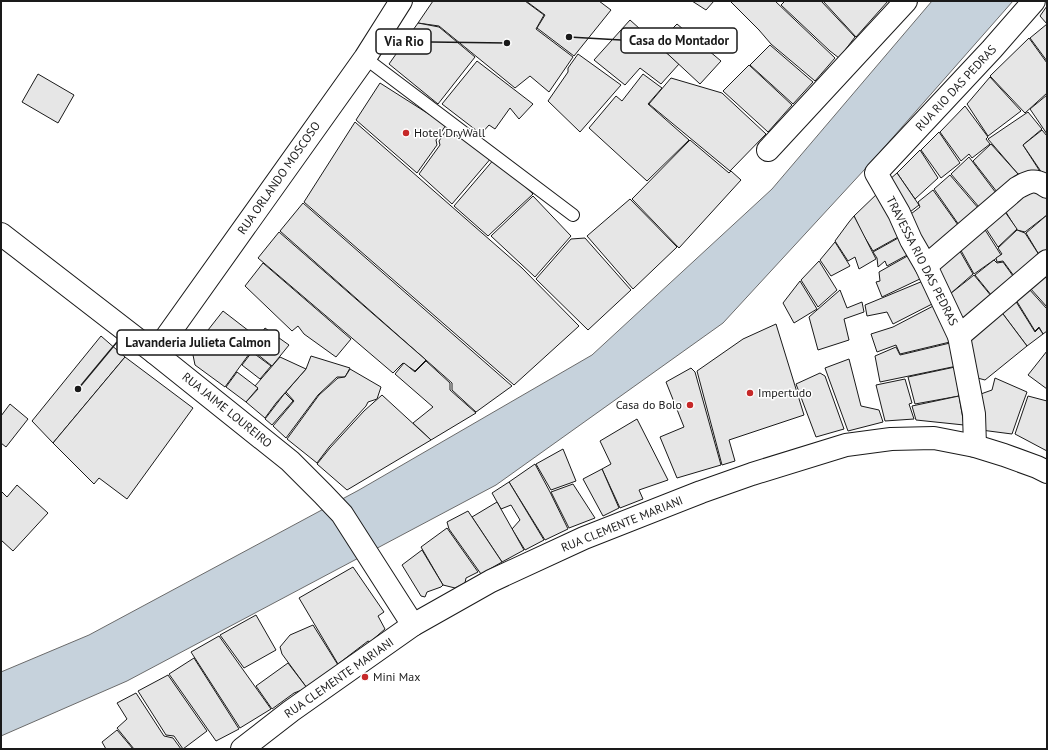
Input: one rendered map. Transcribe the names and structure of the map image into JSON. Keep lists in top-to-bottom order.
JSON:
{
  "streets": {
    "street": [
      "RUA RIO DAS PEDRAS",
      "RUA ORLANDO MOSCOSO",
      "TRAVESSA RIO DAS PEDRAS",
      "RUA JAIME LOUREIRO",
      "RUA CLEMENTE MARIANI"
    ]
  },
  "crossings": [
    ["RUA RIO DAS PEDRAS", "TRAVESSA RIO DAS PEDRAS"],
    ["RUA ORLANDO MOSCOSO", "RUA JAIME LOUREIRO"],
    ["TRAVESSA RIO DAS PEDRAS", "RUA CLEMENTE MARIANI"],
    ["RUA JAIME LOUREIRO", "RUA CLEMENTE MARIANI"]
  ],
  "places": [
    "Casa do Montador",
    "Via Rio",
    "Hotel DryWall",
    "Lavanderia Julieta Calmon",
    "Impertudo",
    "Casa do Bolo",
    "Mini Max"
  ]
}
